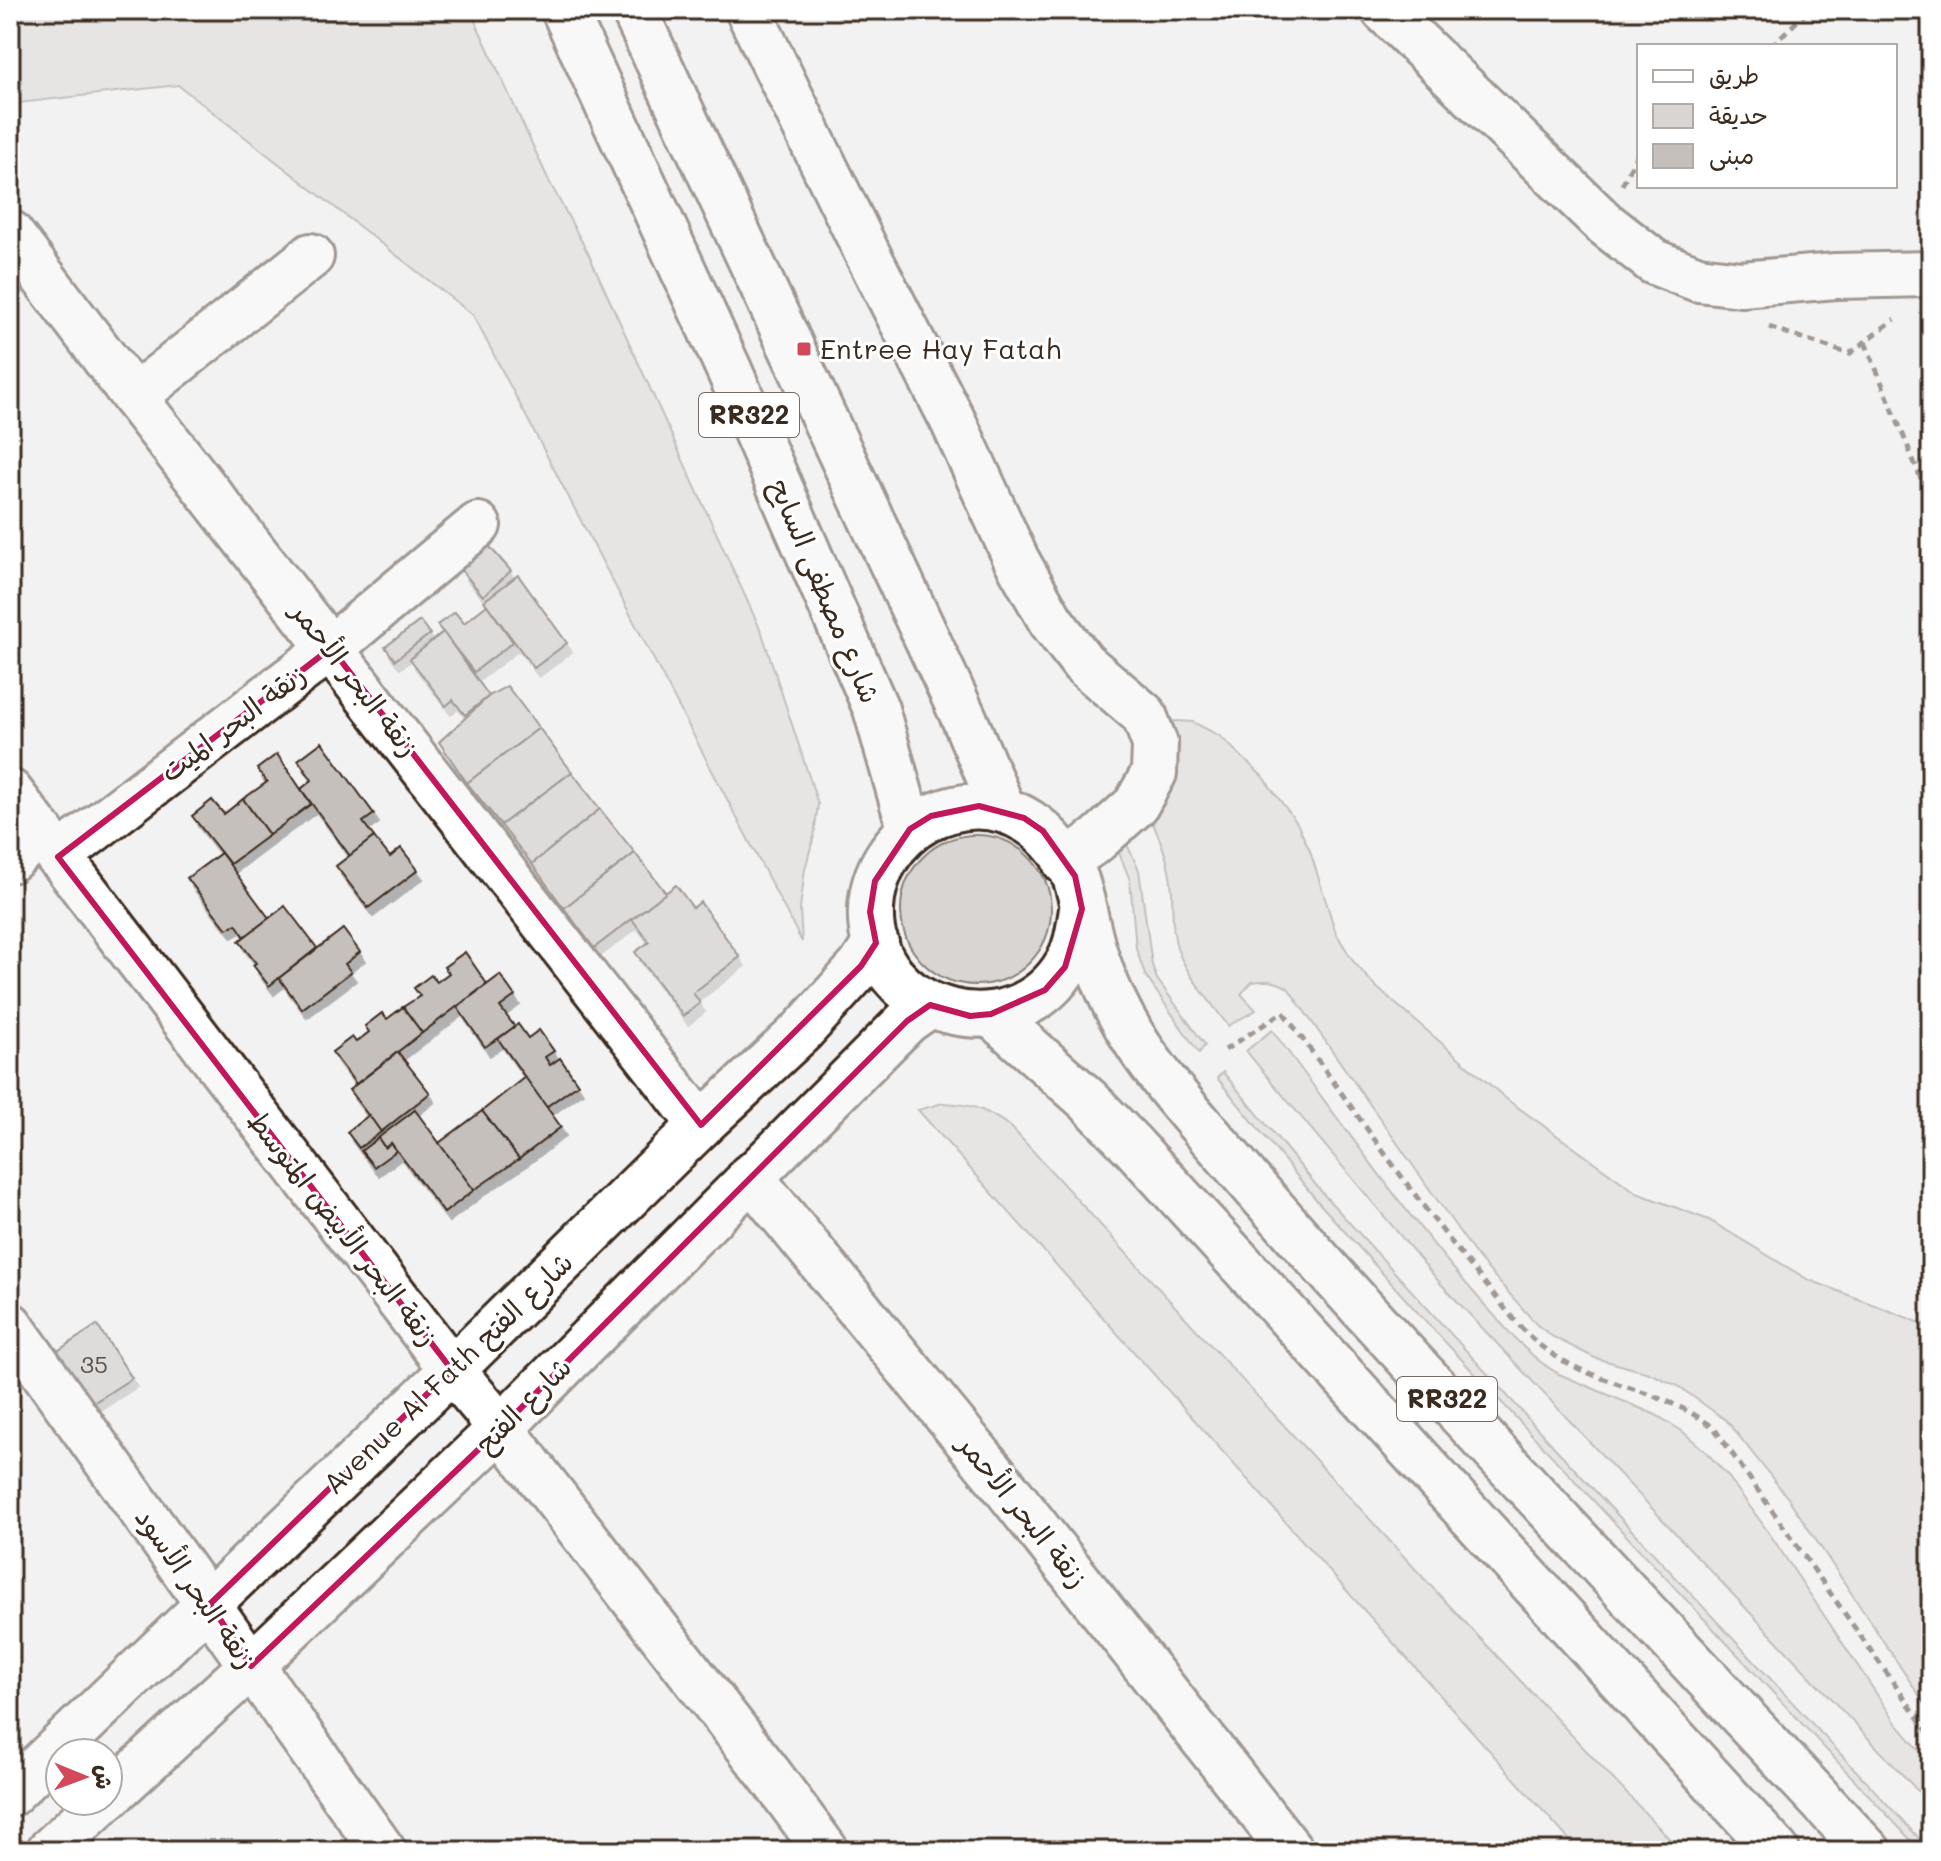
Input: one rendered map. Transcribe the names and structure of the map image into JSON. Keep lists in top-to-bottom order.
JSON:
{
  "streets": {
    "street": [
      "RR322",
      "شارع مصطفى السايح",
      "زنقة البحر الأحمر",
      "زنقة البحر الميت",
      "زنقة البحر الأبيض المتوسط",
      "Avenue Al Fath شارع الفتح",
      "شارع الفتح",
      "زنقة البحر الأسود"
    ]
  },
  "crossings": [
    ["RR322", "شارع مصطفى السايح"],
    ["RR322", "Avenue Al Fath شارع الفتح"],
    ["RR322", "شارع الفتح"],
    ["شارع مصطفى السايح", "Avenue Al Fath شارع الفتح"],
    ["شارع مصطفى السايح", "شارع الفتح"],
    ["زنقة البحر الأحمر", "زنقة البحر الميت"],
    ["زنقة البحر الأحمر", "Avenue Al Fath شارع الفتح"],
    ["زنقة البحر الأحمر", "شارع الفتح"],
    ["زنقة البحر الميت", "زنقة البحر الأبيض المتوسط"],
    ["زنقة البحر الأبيض المتوسط", "Avenue Al Fath شارع الفتح"],
    ["زنقة البحر الأبيض المتوسط", "شارع الفتح"],
    ["Avenue Al Fath شارع الفتح", "شارع الفتح"],
    ["Avenue Al Fath شارع الفتح", "زنقة البحر الأسود"],
    ["شارع الفتح", "زنقة البحر الأسود"]
  ],
  "places": {
    "transit": ["Entree Hay Fatah"]
  },
  "house_numbers": ["35"],
  "legend": ["طريق", "حديقة", "مبنى"],
  "north": "right"
}
